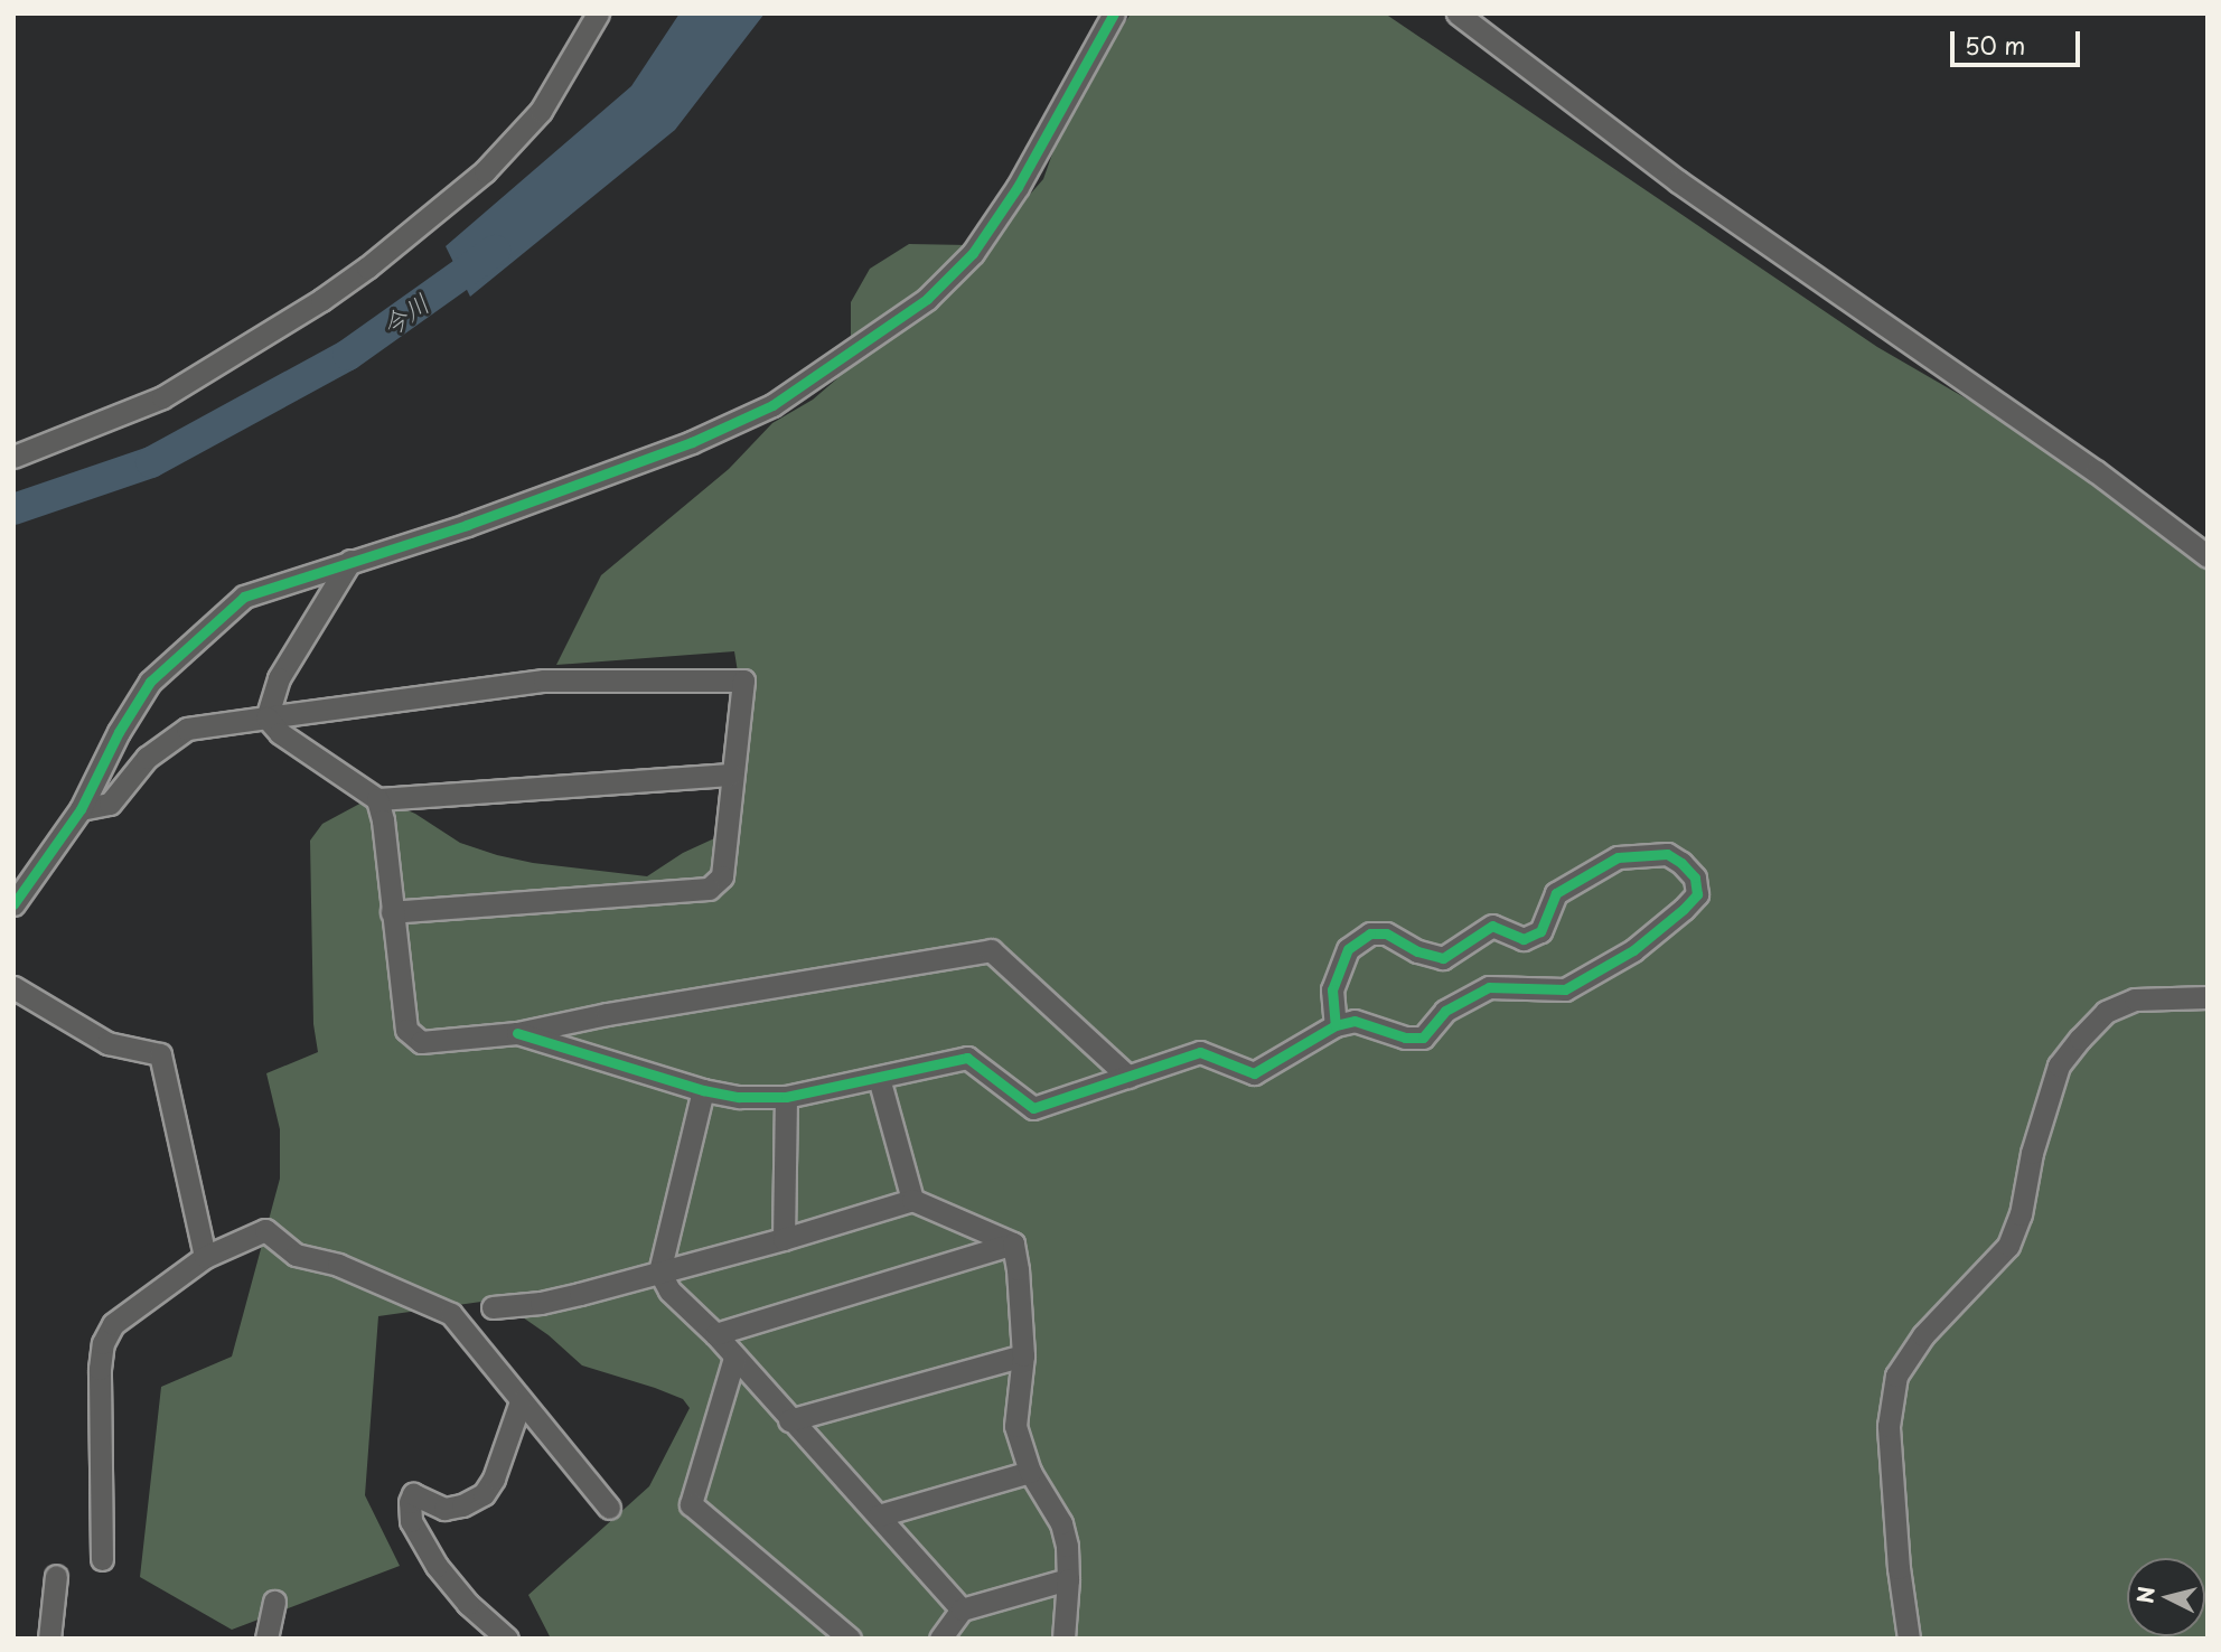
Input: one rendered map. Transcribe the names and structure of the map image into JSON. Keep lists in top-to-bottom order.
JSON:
{
  "water": ["今川"],
  "scale_bar": "50 m",
  "north": "left"
}
